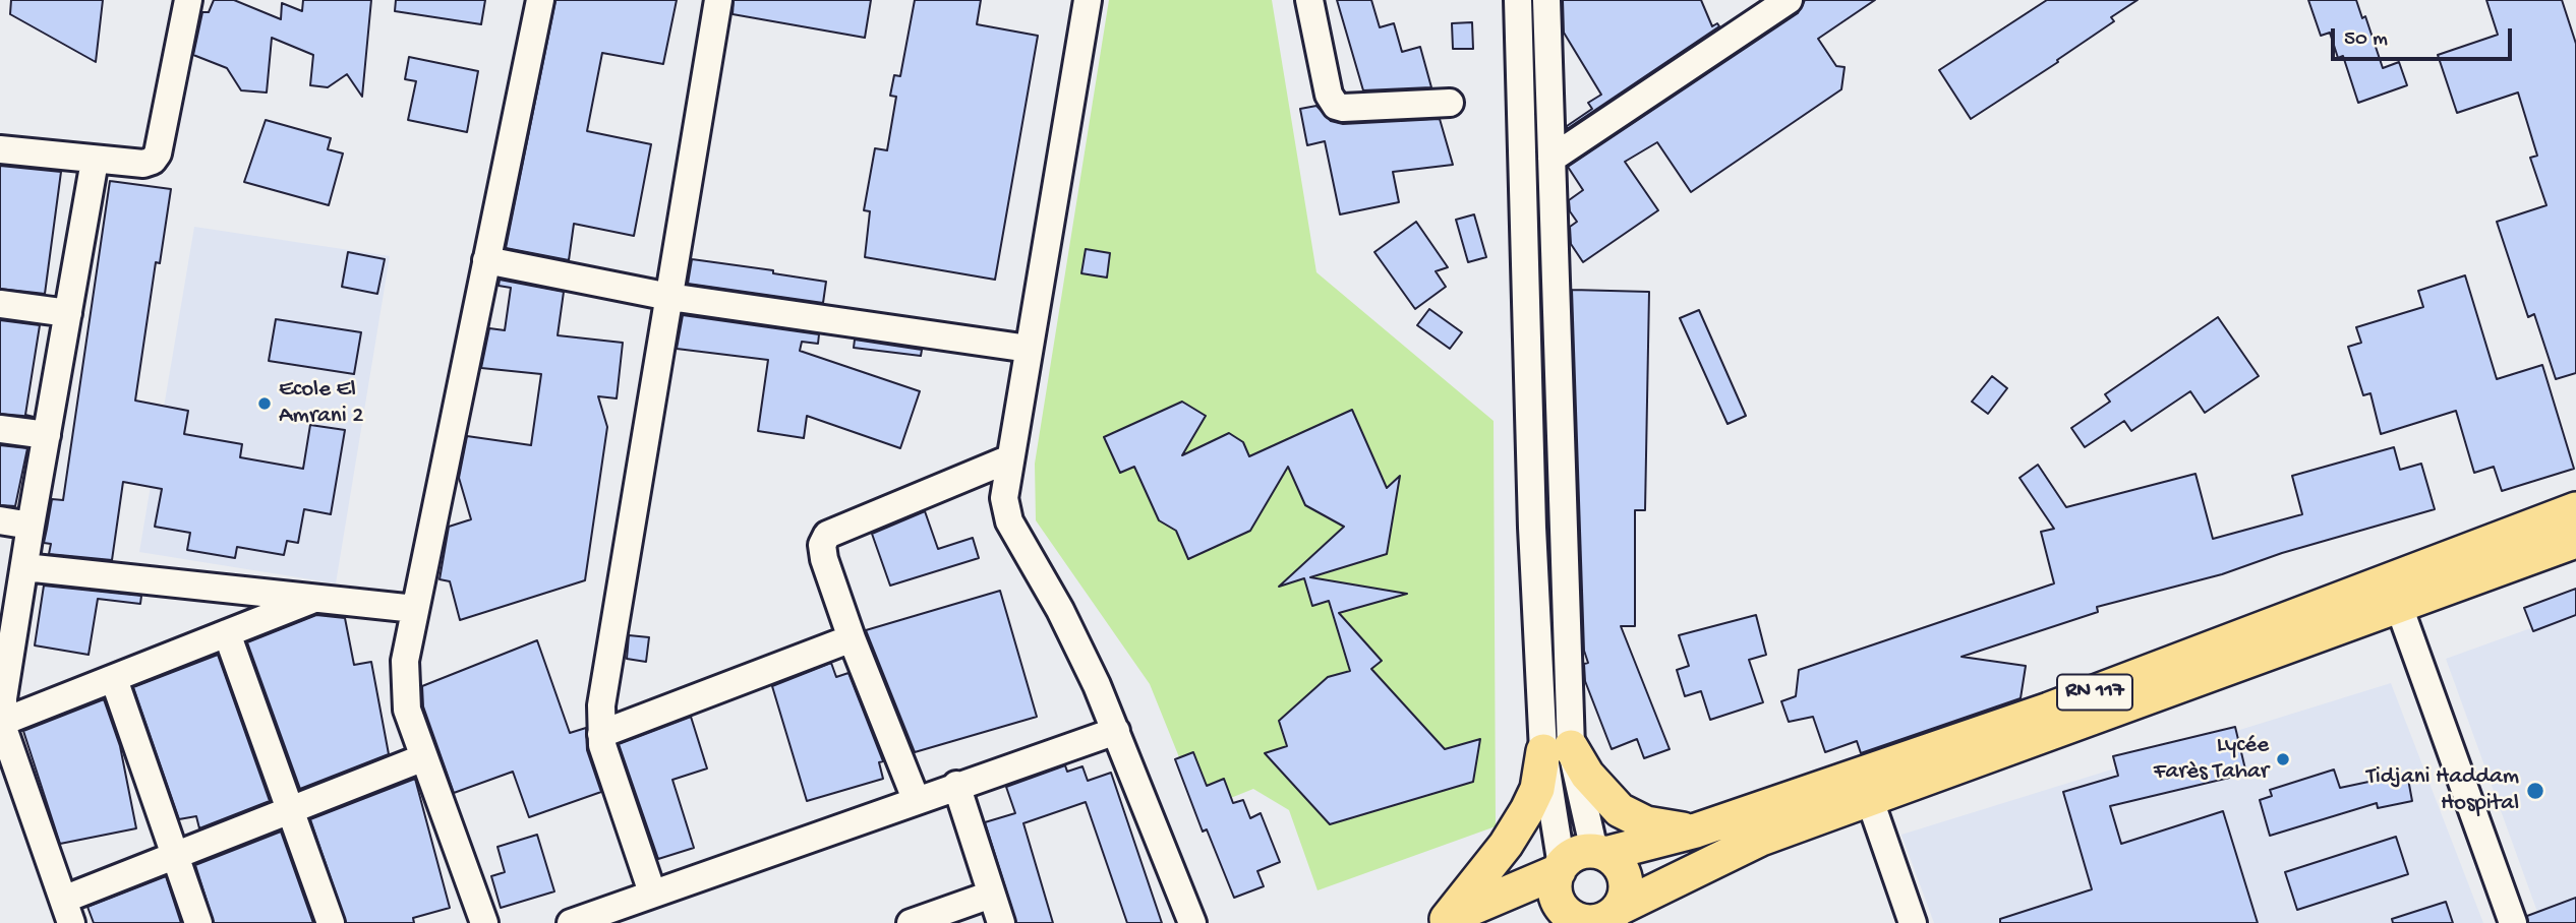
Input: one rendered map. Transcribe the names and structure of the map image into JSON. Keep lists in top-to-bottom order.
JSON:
{
  "streets": {
    "main road": ["RN 117"]
  },
  "places": ["Ecole El Amrani 2", "Lycée Farès Tahar", "Tidjani Haddam Hospital"],
  "scale_bar": "50 m"
}
